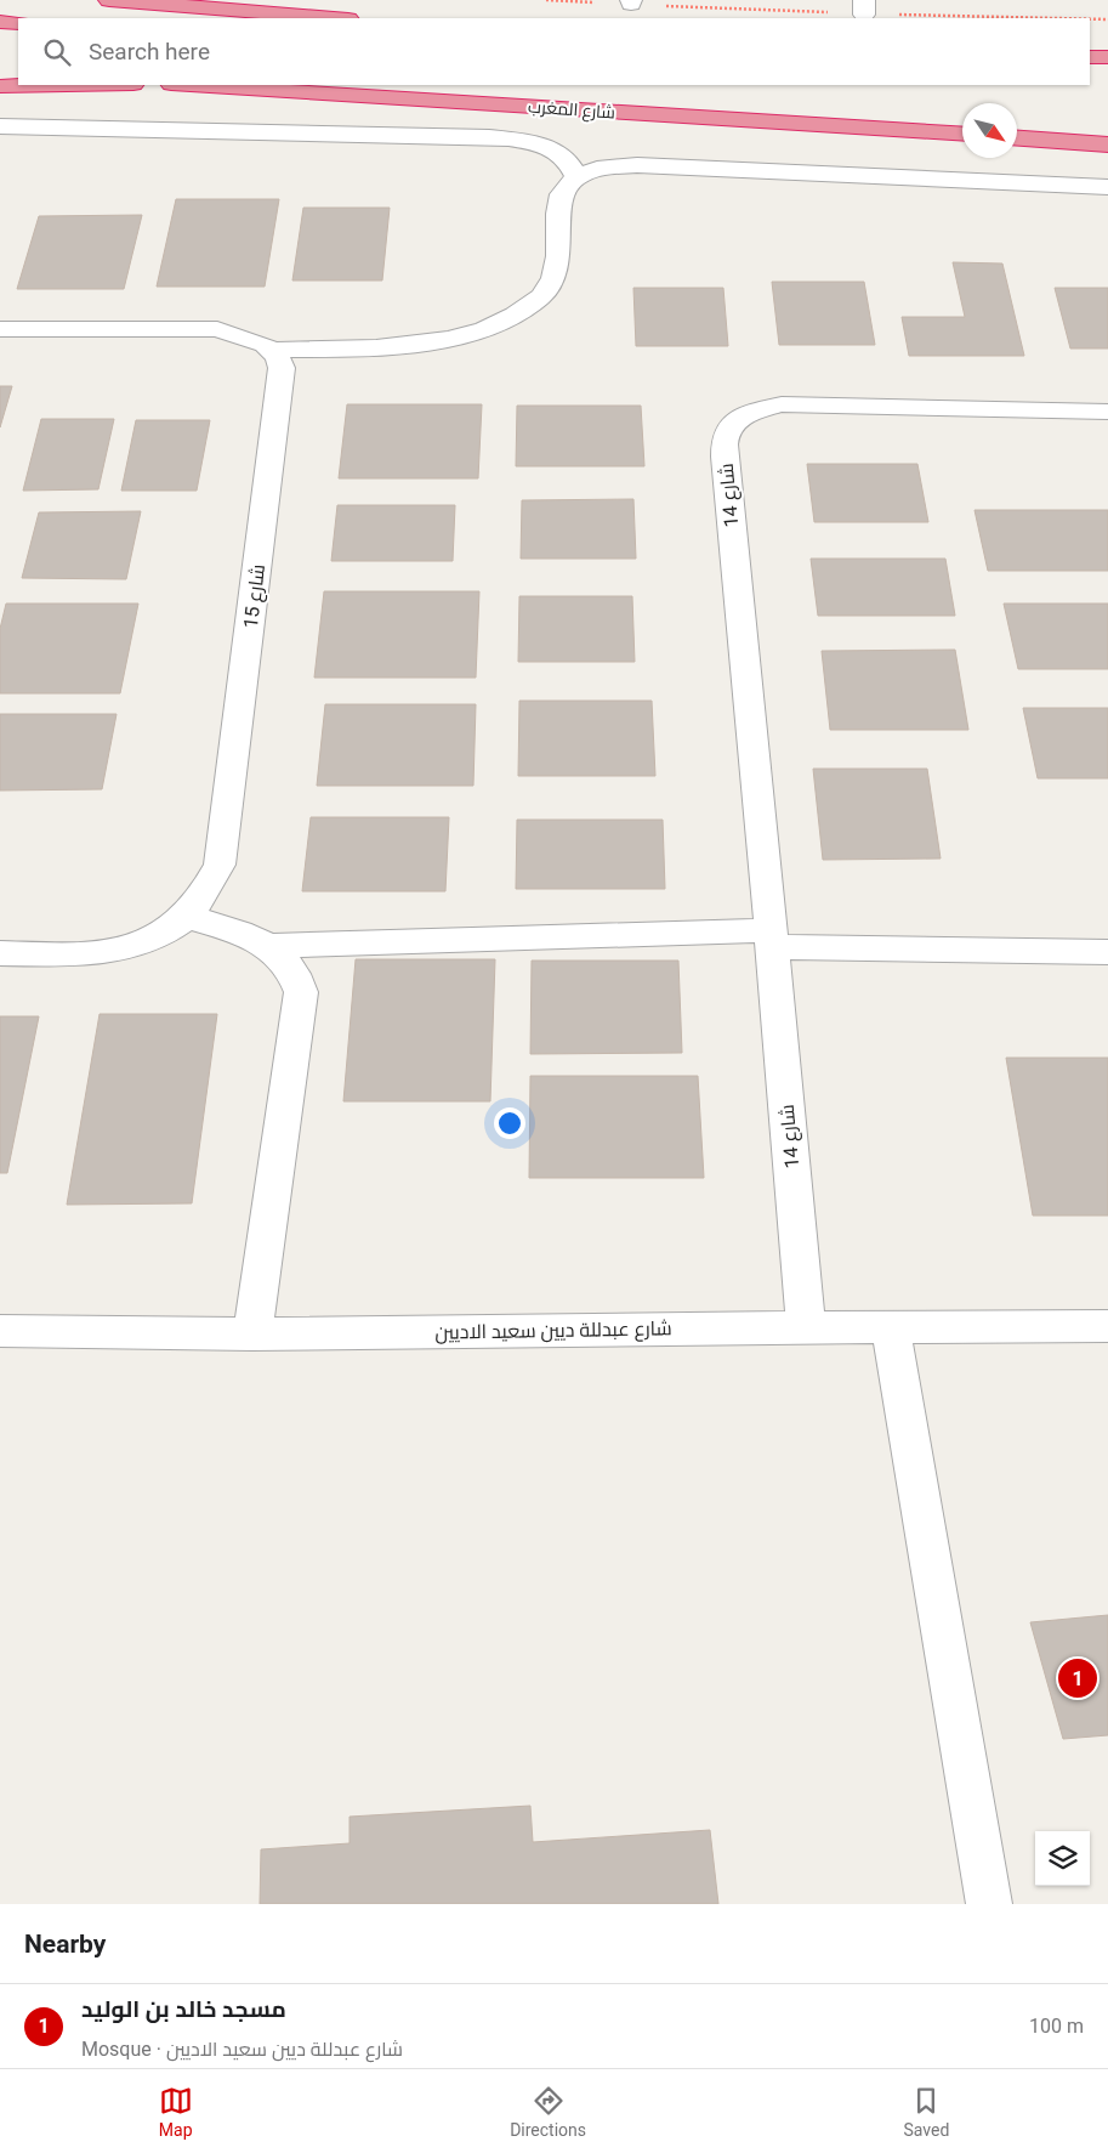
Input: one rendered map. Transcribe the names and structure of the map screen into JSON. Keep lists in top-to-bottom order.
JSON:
{
  "streets": {
    "highway": ["شارع المغرب"],
    "street": ["شارع 14", "شارع 15", "شارع عبدللة ديين سعيد الاديين"]
  },
  "crossings": [
    ["شارع 14", "شارع عبدللة ديين سعيد الاديين"]
  ],
  "north": "bottom right",
  "page": {
    "search": "Search here",
    "pins": "1",
    "heading": "Nearby",
    "list": [
      {
        "mark": "1",
        "name": "مسجد خالد بن الوليد",
        "note": "Mosque · شارع عبدللة ديين سعيد الاديين",
        "value": "100 m"
      }
    ],
    "nav": ["Map", "Directions", "Saved"]
  }
}
